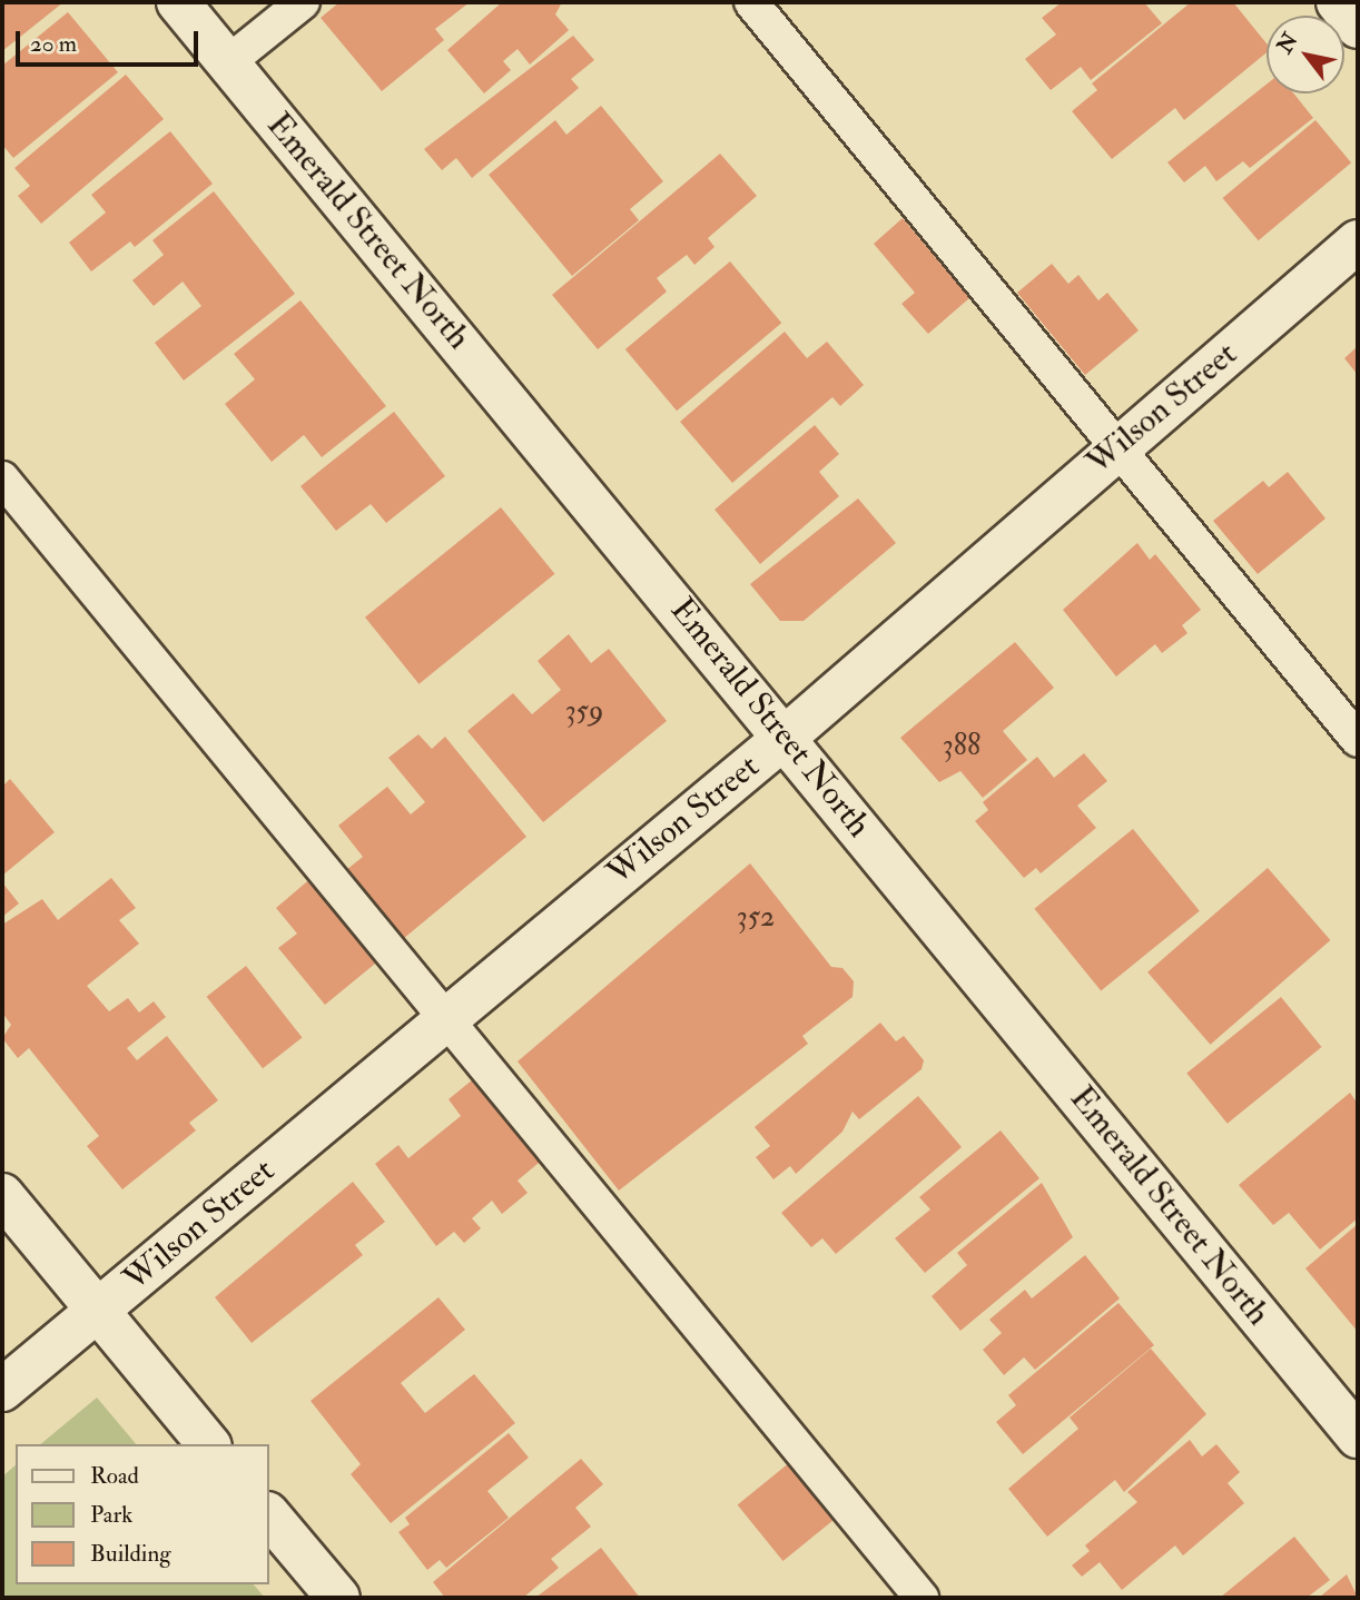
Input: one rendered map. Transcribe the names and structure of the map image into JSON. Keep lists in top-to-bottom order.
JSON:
{
  "streets": {
    "street": ["Emerald Street North", "Wilson Street"]
  },
  "crossings": [
    ["Emerald Street North", "Wilson Street"]
  ],
  "house_numbers": ["359", "388", "352"],
  "legend": ["Road", "Park", "Building"],
  "scale_bar": "20 m",
  "north": "top left"
}
